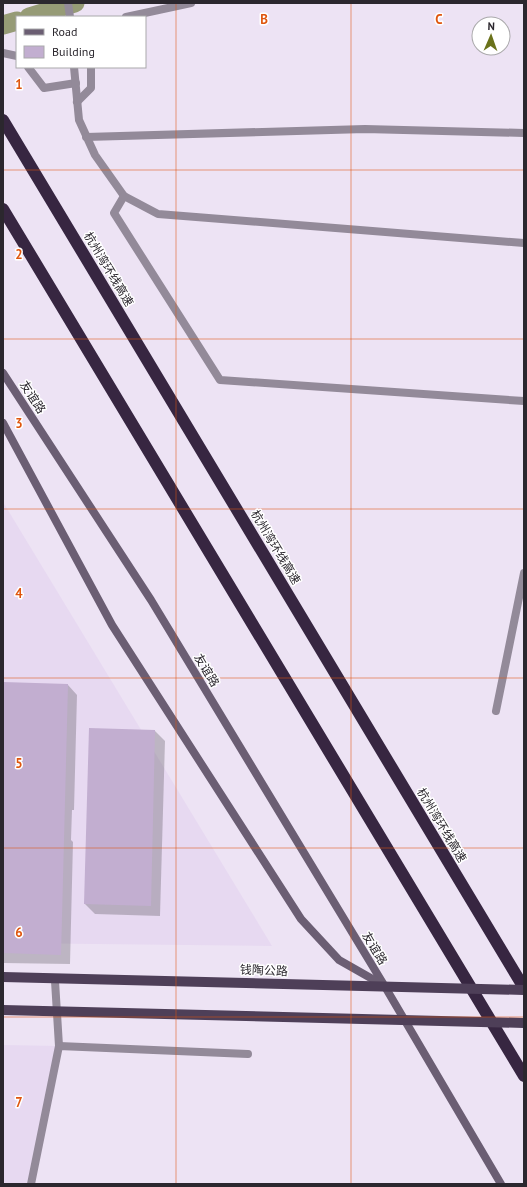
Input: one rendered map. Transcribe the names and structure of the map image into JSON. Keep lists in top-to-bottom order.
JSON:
{
  "streets": {
    "highway": ["杭州湾环线高速"],
    "main road": ["友谊路", "钱陶公路"]
  },
  "crossings": [
    ["杭州湾环线高速", "钱陶公路"]
  ],
  "legend": ["Road", "Building"],
  "north": "top",
  "grid": {
    "columns": ["B", "C"],
    "rows": [
      "1",
      "2",
      "3",
      "4",
      "5",
      "6",
      "7"
    ]
  }
}
